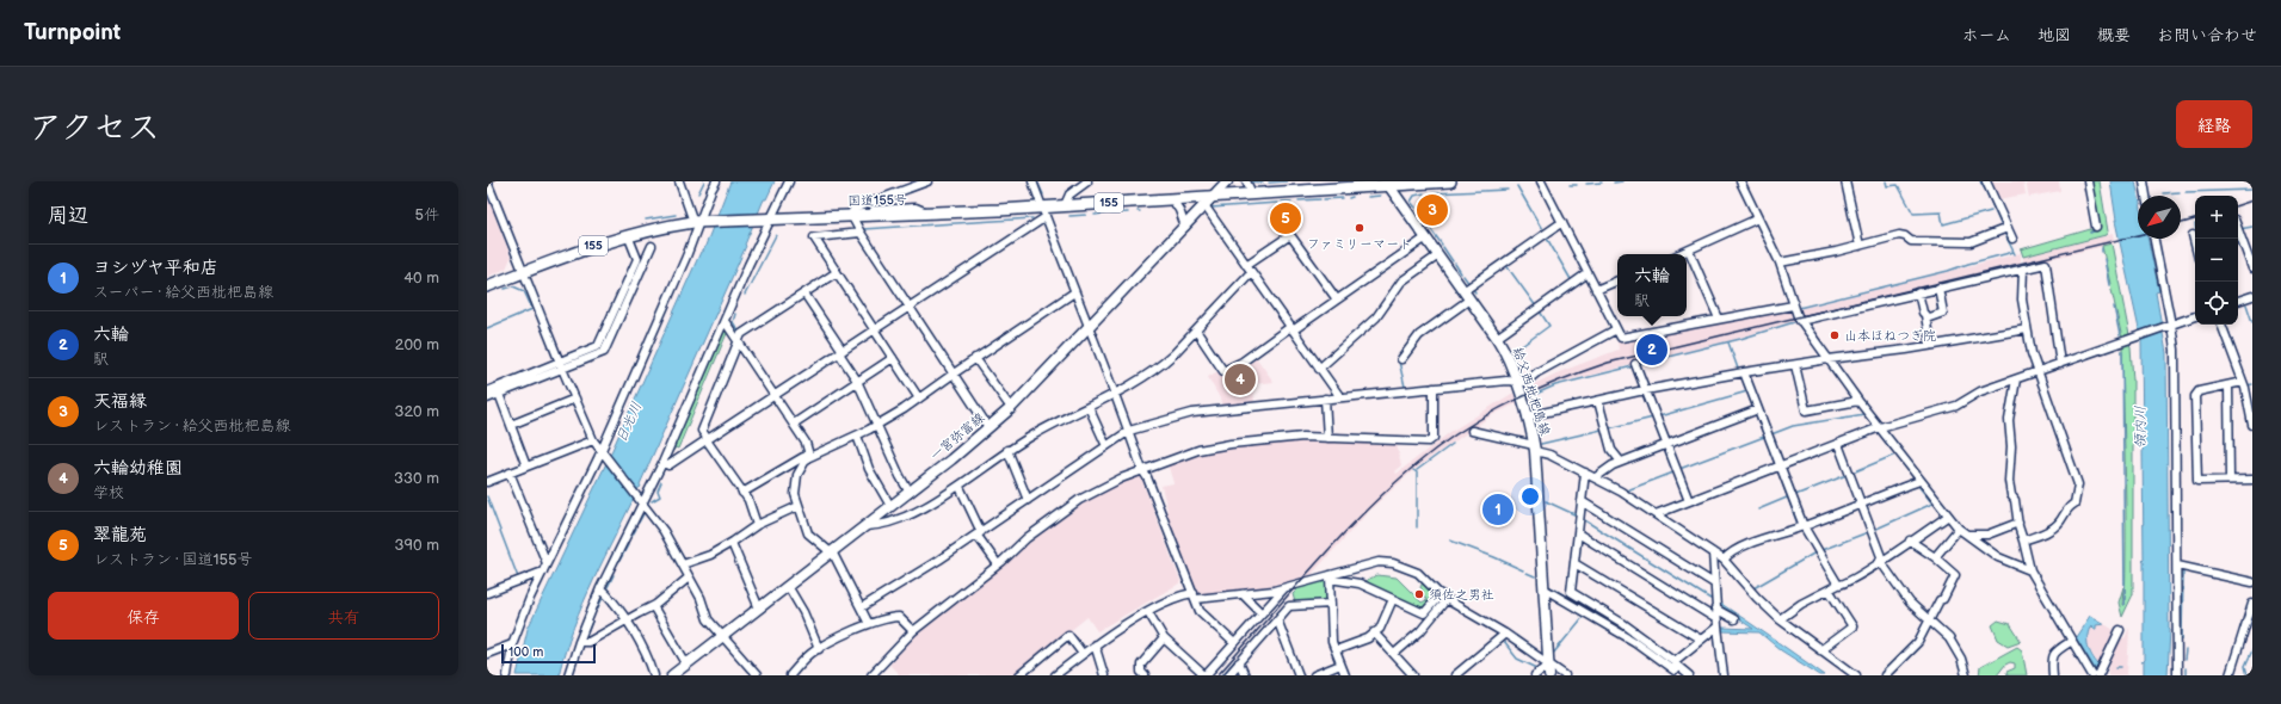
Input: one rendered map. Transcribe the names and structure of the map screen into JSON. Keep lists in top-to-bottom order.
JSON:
{
  "streets": {
    "highway": ["国道155号", "155"],
    "main road": ["給父西枇杷島線", "一宮弥富線"]
  },
  "crossings": [
    ["国道155号", "給父西枇杷島線"],
    ["国道155号", "一宮弥富線"]
  ],
  "water": ["日光川", "領内川"],
  "places": ["ファミリーマート", "山本ほねつぎ院", "須佐之男社"],
  "scale_bar": "100 m",
  "north": "bottom left",
  "page": {
    "header": "Turnpoint",
    "nav": [
      "ホーム",
      "地図",
      "概要",
      "お問い合わせ"
    ],
    "title": "アクセス",
    "buttons": [
      "経路",
      ["保存", "共有"]
    ],
    "heading": ["周辺", "5件"],
    "pins": [
      "3",
      "5",
      "2",
      "4",
      "1"
    ],
    "map_buttons": ["+", "−"],
    "list": [
      {
        "mark": "1",
        "name": "ヨシヅヤ平和店",
        "note": "スーパー · 給父西枇杷島線",
        "value": "40 m"
      },
      {
        "mark": "2",
        "name": "六輪",
        "note": "駅",
        "value": "200 m"
      },
      {
        "mark": "3",
        "name": "天福縁",
        "note": "レストラン · 給父西枇杷島線",
        "value": "320 m"
      },
      {
        "mark": "4",
        "name": "六輪幼稚園",
        "note": "学校",
        "value": "330 m"
      },
      {
        "mark": "5",
        "name": "翠龍苑",
        "note": "レストラン · 国道155号",
        "value": "390 m"
      }
    ],
    "popup": ["六輪", "駅"],
    "scale": "100 m"
  }
}
